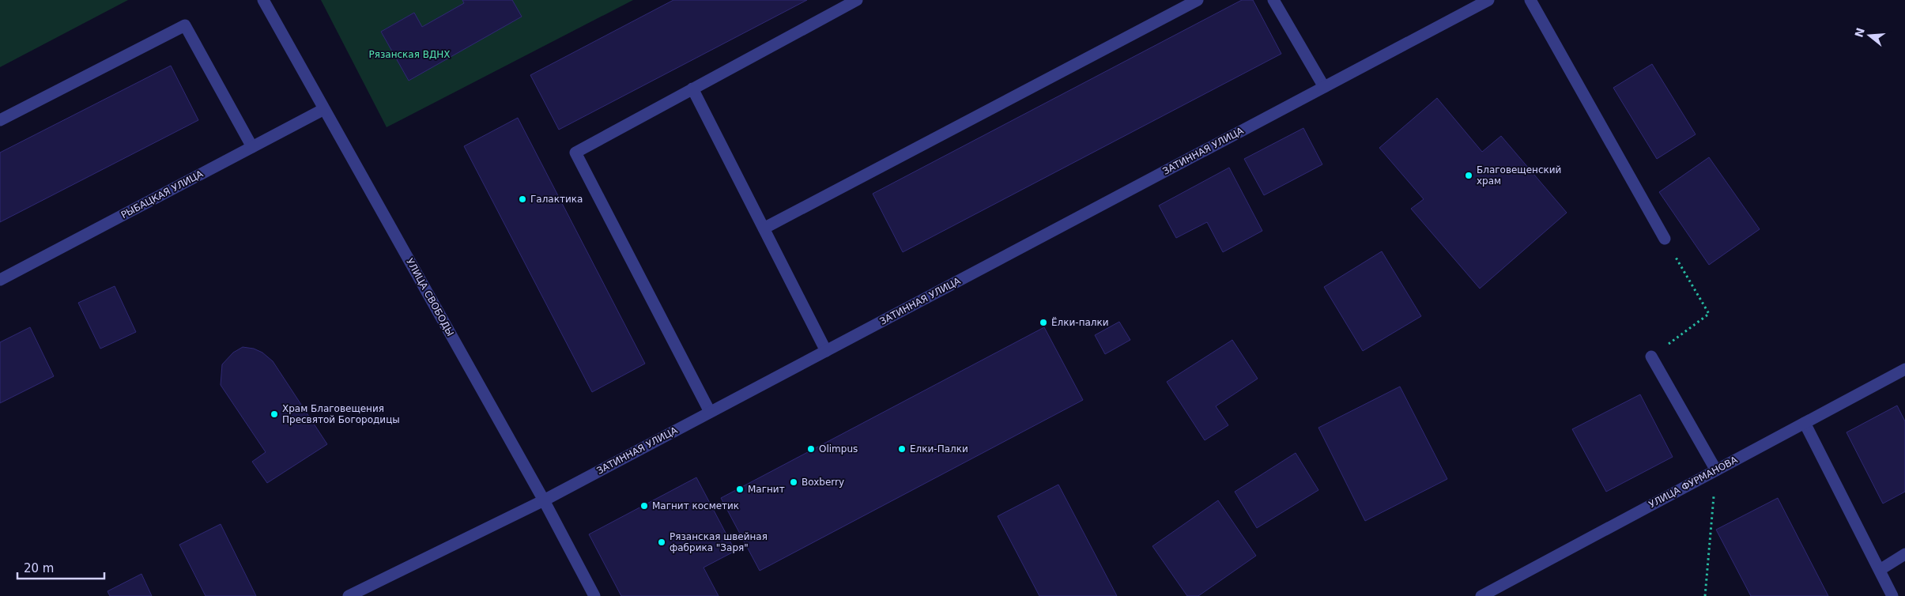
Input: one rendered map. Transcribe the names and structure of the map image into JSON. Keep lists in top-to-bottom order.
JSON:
{
  "streets": {
    "street": [
      "ЗАТИННАЯ УЛИЦА",
      "РЫБАЦКАЯ УЛИЦА",
      "УЛИЦА СВОБОДЫ",
      "УЛИЦА ФУРМАНОВА"
    ]
  },
  "crossings": [
    ["ЗАТИННАЯ УЛИЦА", "УЛИЦА СВОБОДЫ"],
    ["РЫБАЦКАЯ УЛИЦА", "УЛИЦА СВОБОДЫ"]
  ],
  "parks": ["Рязанская ВДНХ"],
  "places": [
    "Благовещенский храм",
    "Галактика",
    "Ёлки-палки",
    "Храм Благовещения Пресвятой Богородицы",
    "Olimpus",
    "Елки-Палки",
    "Boxberry",
    "Магнит",
    "Магнит косметик",
    "Рязанская швейная фабрика \"Заря\""
  ],
  "scale_bar": "20 m",
  "north": "left"
}
